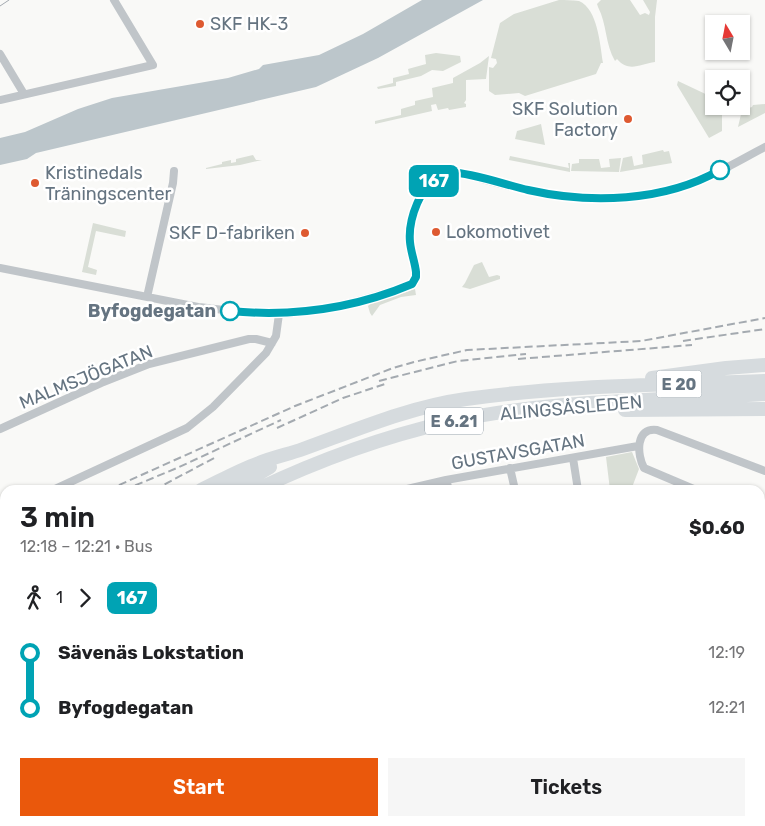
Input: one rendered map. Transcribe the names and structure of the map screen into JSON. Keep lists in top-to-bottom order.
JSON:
{
  "streets": {
    "highway": ["E 20", "ALINGSÅSLEDEN", "E 6.21"],
    "street": ["MALMSJÖGATAN", "GUSTAVSGATAN"]
  },
  "crossings": [
    ["E 20", "ALINGSÅSLEDEN"],
    ["E 20", "E 6.21"],
    ["ALINGSÅSLEDEN", "E 6.21"]
  ],
  "places": [
    "SKF HK-3",
    "SKF Solution Factory",
    "Kristinedals Träningscenter",
    "Lokomotivet",
    "SKF D-fabriken",
    "Byfogdegatan"
  ],
  "lines": ["bus line 167"],
  "north": "top",
  "page": {
    "on_map": "167",
    "heading": ["3 min", "12:18 – 12:21 · Bus", "$0.60"],
    "legs": ["1", "167"],
    "list": [
      {
        "name": "Sävenäs Lokstation",
        "value": "12:19"
      },
      {
        "name": "Byfogdegatan",
        "value": "12:21"
      }
    ],
    "buttons": ["Start", "Tickets"]
  }
}
